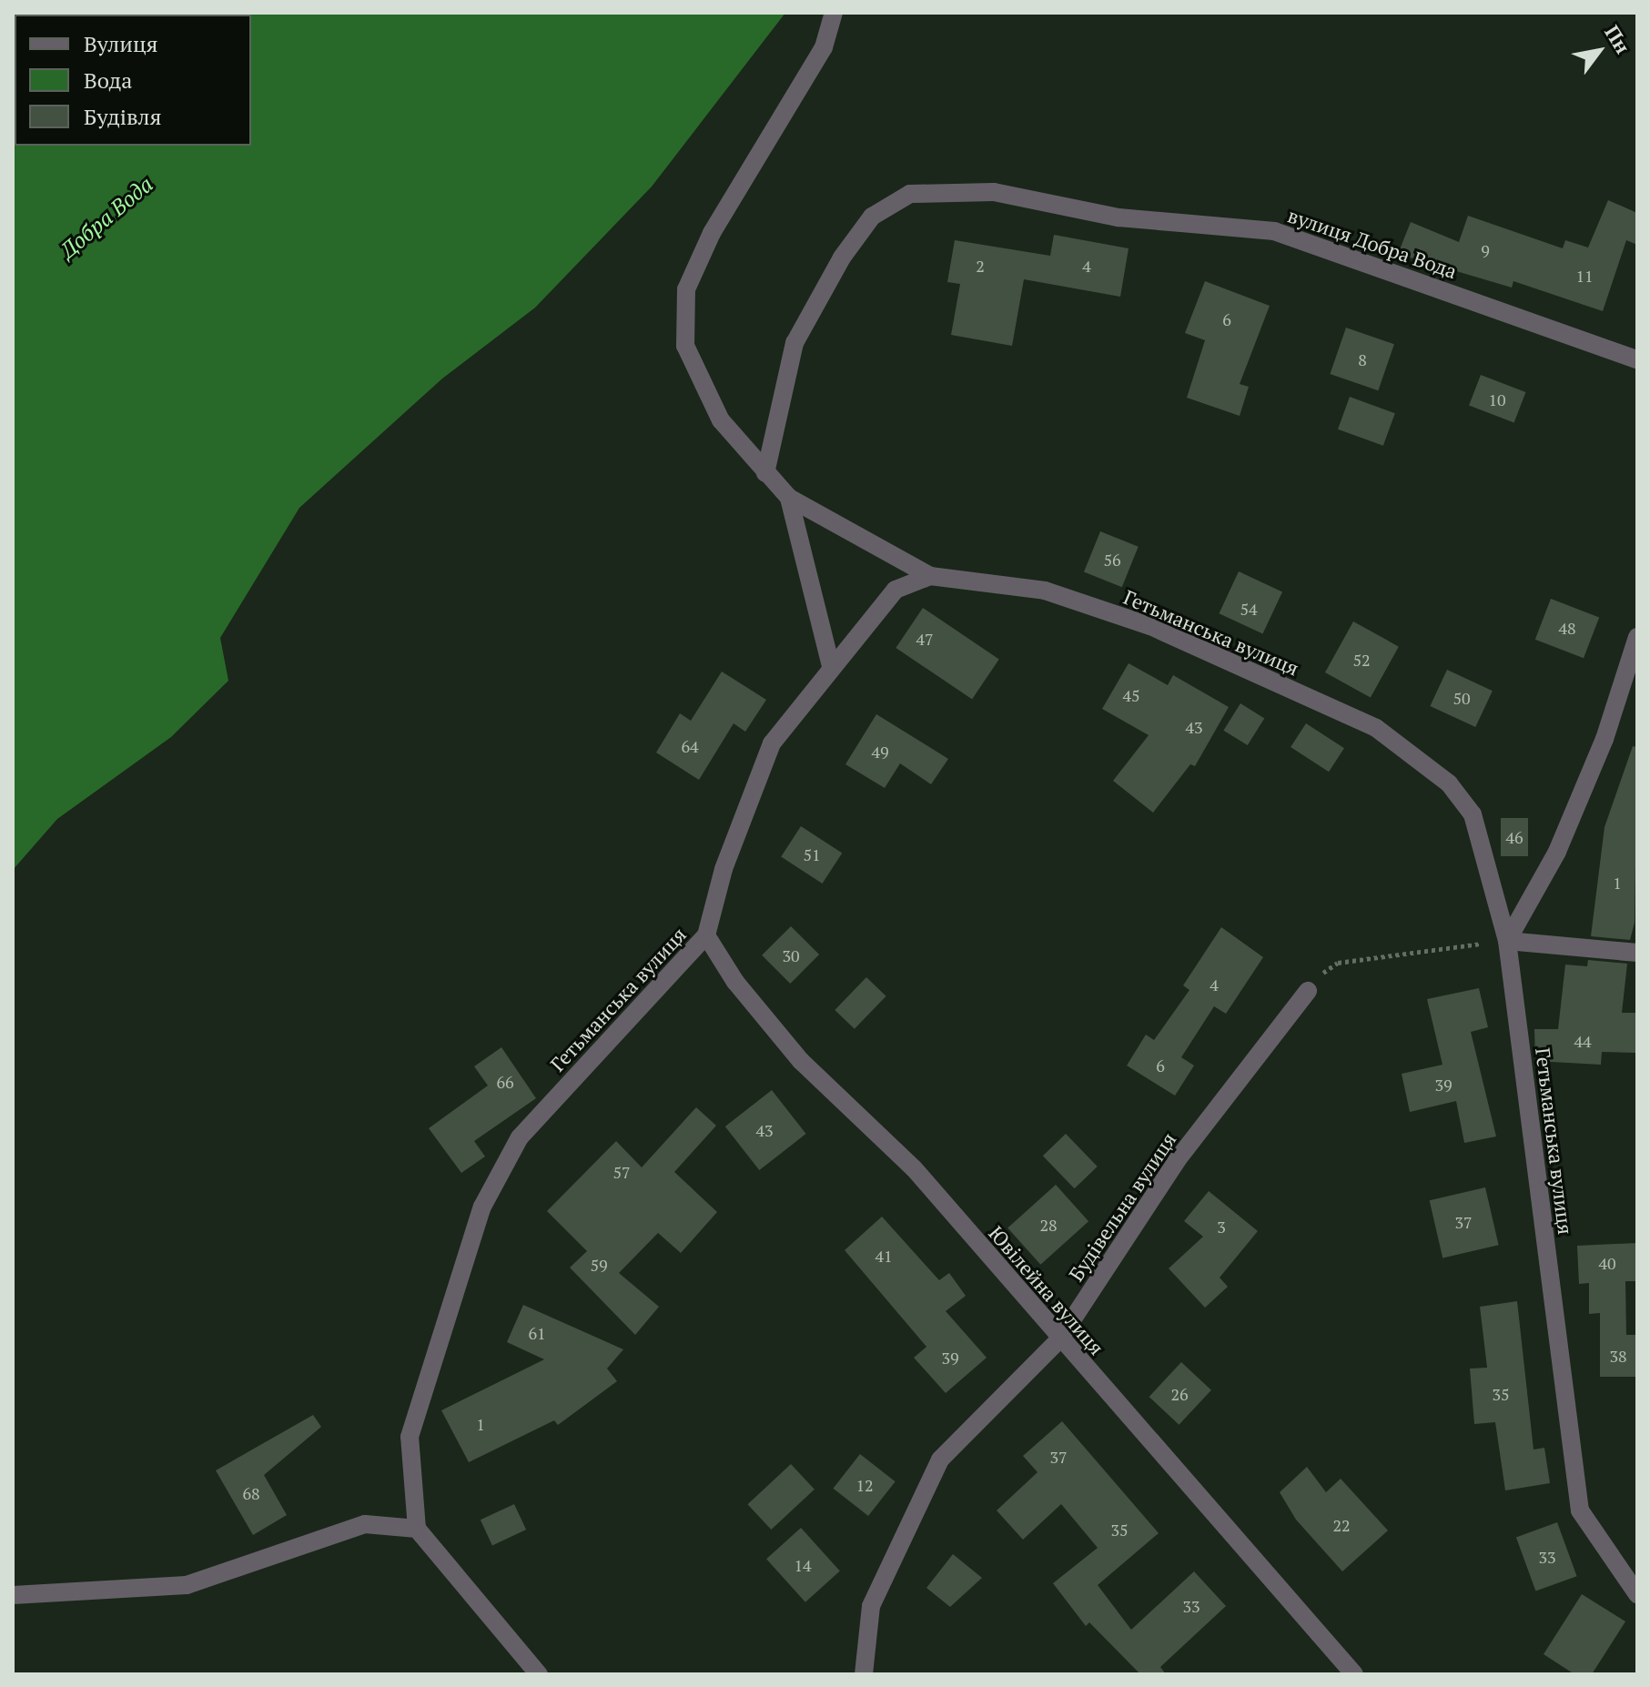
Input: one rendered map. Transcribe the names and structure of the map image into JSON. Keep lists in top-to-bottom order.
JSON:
{
  "streets": {
    "street": [
      "вулиця Добра Вода",
      "Гетьманська вулиця",
      "Будівельна вулиця",
      "Ювілейна вулиця"
    ]
  },
  "crossings": [
    ["Гетьманська вулиця", "Ювілейна вулиця"],
    ["Будівельна вулиця", "Ювілейна вулиця"]
  ],
  "water": ["Добра Вода"],
  "house_numbers": [
    "9",
    "2",
    "4",
    "11",
    "6",
    "8",
    "10",
    "56",
    "54",
    "48",
    "47",
    "52",
    "45",
    "50",
    "43",
    "64",
    "49",
    "46",
    "51",
    "1",
    "30",
    "4",
    "44",
    "6",
    "66",
    "39",
    "43",
    "57",
    "37",
    "28",
    "3",
    "41",
    "40",
    "59",
    "61",
    "38",
    "39",
    "26",
    "35",
    "1",
    "37",
    "12",
    "68",
    "22",
    "35",
    "33",
    "14",
    "33"
  ],
  "legend": ["Вулиця", "Вода", "Будівля"],
  "north": "top right"
}
